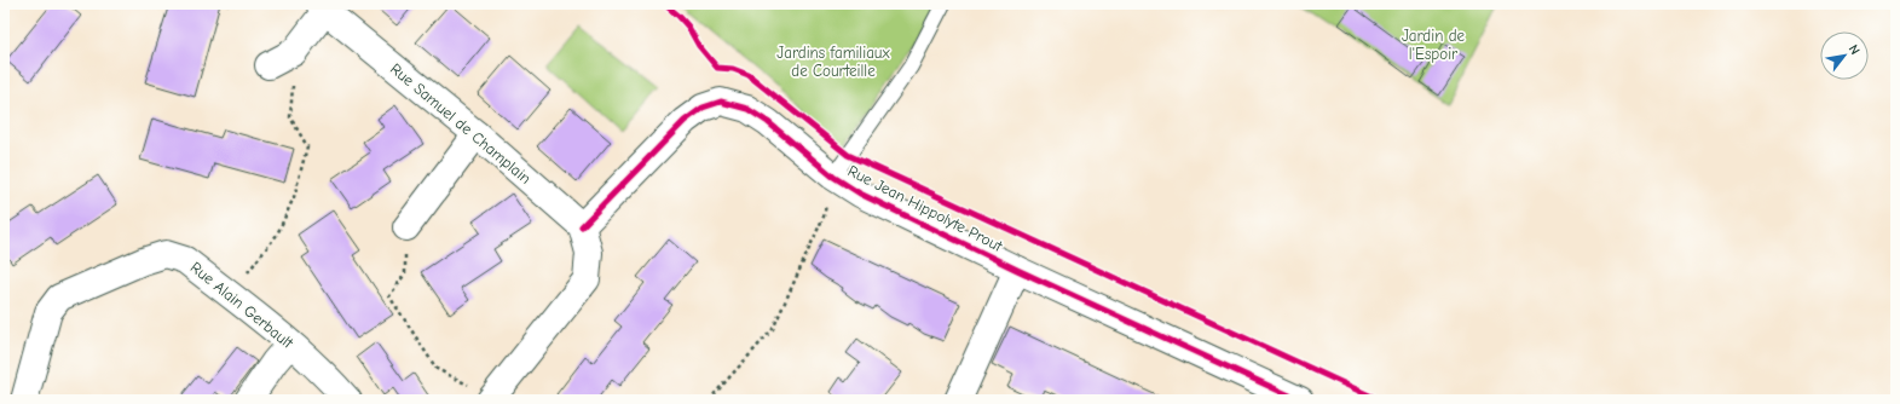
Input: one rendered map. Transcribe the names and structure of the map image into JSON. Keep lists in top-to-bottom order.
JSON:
{
  "streets": {
    "street": ["Rue Samuel de Champlain", "Rue Jean Hippolyte Prout", "Rue Alain Gerbault"]
  },
  "crossings": [
    ["Rue Samuel de Champlain", "Rue Jean Hippolyte Prout"]
  ],
  "parks": ["Jardin de l'Espoir", "Jardins familiaux de Courteille"],
  "north": "top right"
}
